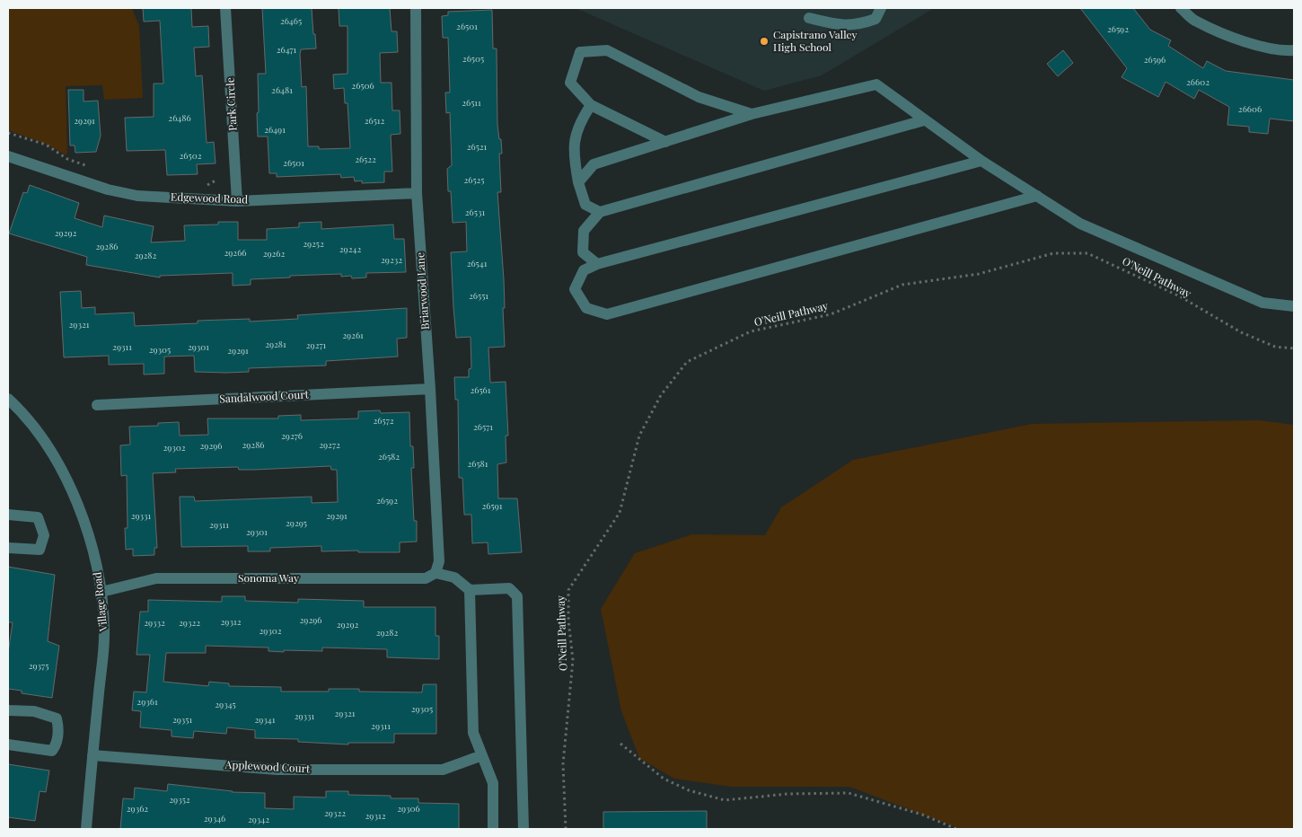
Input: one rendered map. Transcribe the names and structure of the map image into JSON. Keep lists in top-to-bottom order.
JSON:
{
  "streets": {
    "street": [
      "Park Circle",
      "Edgewood Road",
      "Briarwood Lane",
      "Sandalwood Court",
      "Sonoma Way",
      "Village Road",
      "Applewood Court"
    ],
    "path": ["O'Neill Pathway"]
  },
  "crossings": [
    ["Park Circle", "Edgewood Road"],
    ["Edgewood Road", "Briarwood Lane"],
    ["Briarwood Lane", "Sandalwood Court"],
    ["Briarwood Lane", "Sonoma Way"],
    ["Sonoma Way", "Village Road"],
    ["Village Road", "Applewood Court"]
  ],
  "places": ["Capistrano Valley High School"],
  "house_numbers": [
    "26465",
    "26501",
    "26592",
    "26471",
    "26505",
    "26596",
    "26602",
    "26506",
    "26481",
    "26511",
    "26606",
    "26486",
    "29291",
    "26512",
    "26491",
    "26521",
    "26502",
    "26522",
    "26501",
    "26525",
    "26531",
    "29292",
    "29252",
    "29286",
    "29242",
    "29266",
    "29262",
    "29282",
    "29232",
    "26541",
    "26551",
    "29321",
    "29261",
    "29281",
    "29271",
    "29311",
    "29301",
    "29305",
    "29291",
    "26561",
    "26572",
    "26571",
    "29276",
    "29286",
    "29272",
    "29296",
    "29302",
    "26582",
    "26581",
    "26592",
    "26591",
    "29331",
    "29291",
    "29295",
    "29311",
    "29301",
    "29296",
    "29312",
    "29332",
    "29322",
    "29292",
    "29302",
    "29282",
    "29375",
    "29361",
    "29345",
    "29305",
    "29321",
    "29331",
    "29351",
    "29341",
    "29311",
    "29352",
    "29362",
    "29306",
    "29322",
    "29312",
    "29346",
    "29342"
  ]
}
